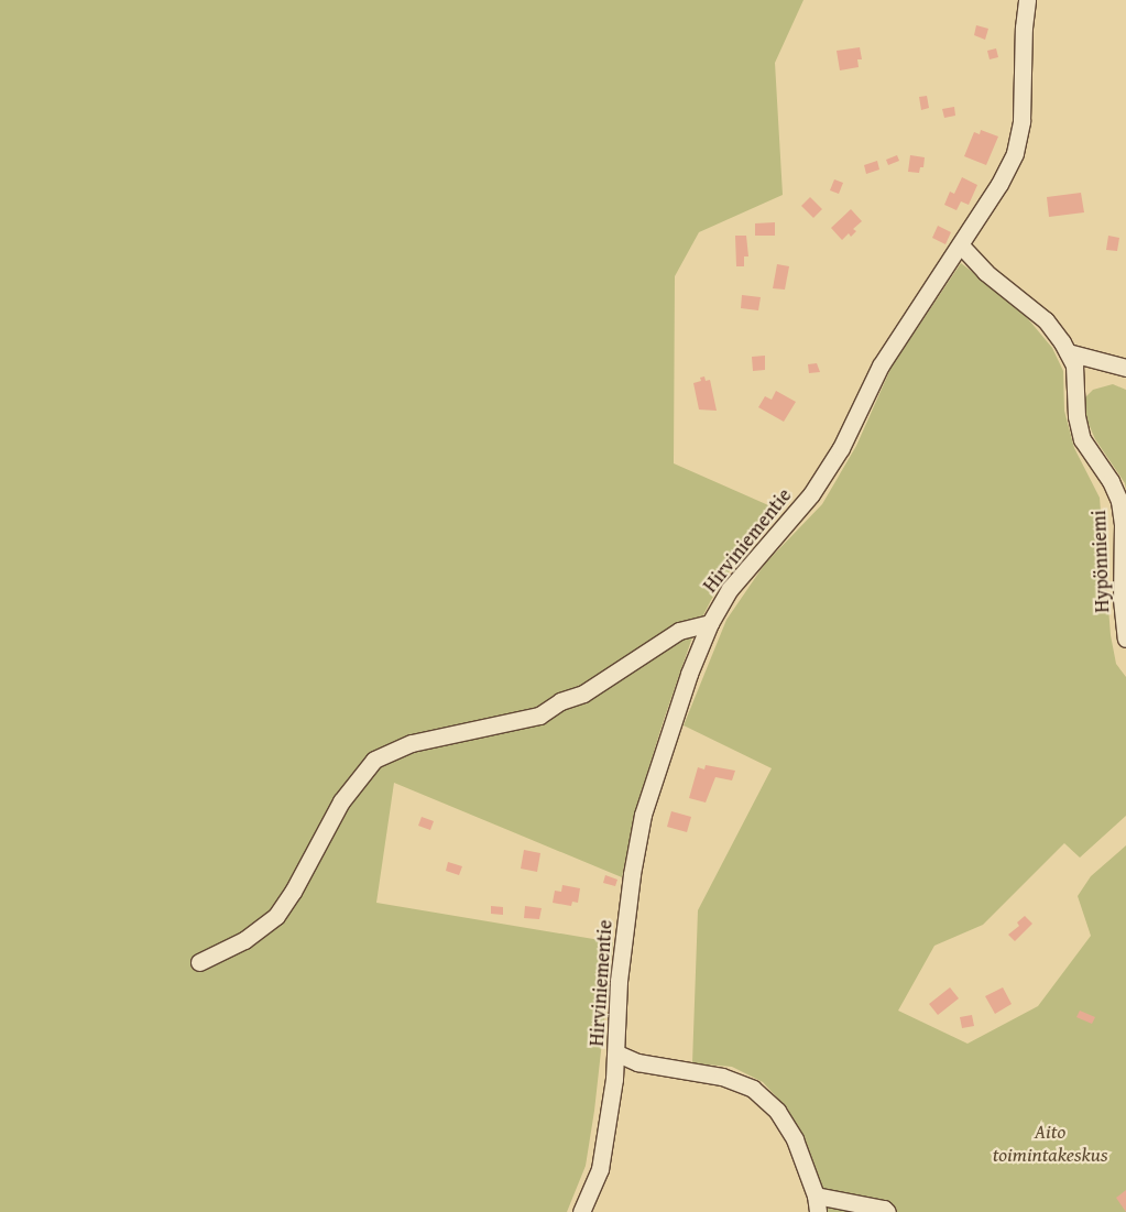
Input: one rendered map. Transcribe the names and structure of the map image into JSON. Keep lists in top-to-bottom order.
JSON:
{
  "streets": {
    "street": ["Hirviniementie", "Hypönniemi"]
  },
  "crossings": [
    ["Hirviniementie", "Hypönniemi"]
  ],
  "parks": ["Aito toimintakeskus"]
}
